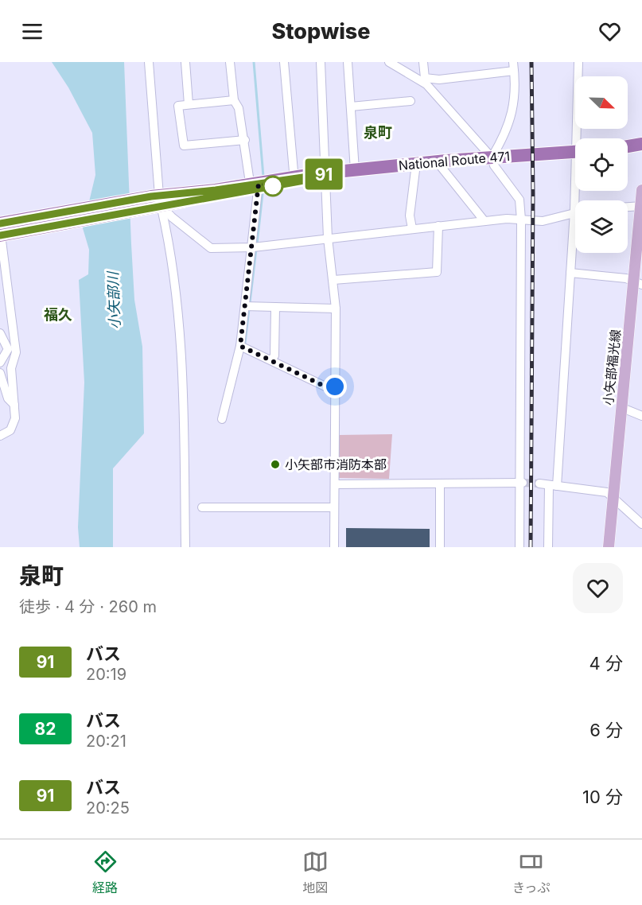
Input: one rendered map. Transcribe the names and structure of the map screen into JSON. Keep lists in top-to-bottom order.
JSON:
{
  "streets": {
    "highway": ["National Route 471"],
    "main road": ["小矢部福光線"]
  },
  "districts": ["泉町", "福久"],
  "water": ["小矢部川"],
  "places": ["小矢部市消防本部"],
  "lines": ["bus line 91"],
  "north": "bottom right",
  "page": {
    "header": "Stopwise",
    "on_map": "91",
    "heading": ["泉町", "徒歩 · 4 分 · 260 m"],
    "list": [
      {
        "mark": "91",
        "name": "バス",
        "note": "20:19",
        "value": "4 分"
      },
      {
        "mark": "82",
        "name": "バス",
        "note": "20:21",
        "value": "6 分"
      },
      {
        "mark": "91",
        "name": "バス",
        "note": "20:25",
        "value": "10 分"
      }
    ],
    "tabs": ["経路", "地図", "きっぷ"]
  }
}
